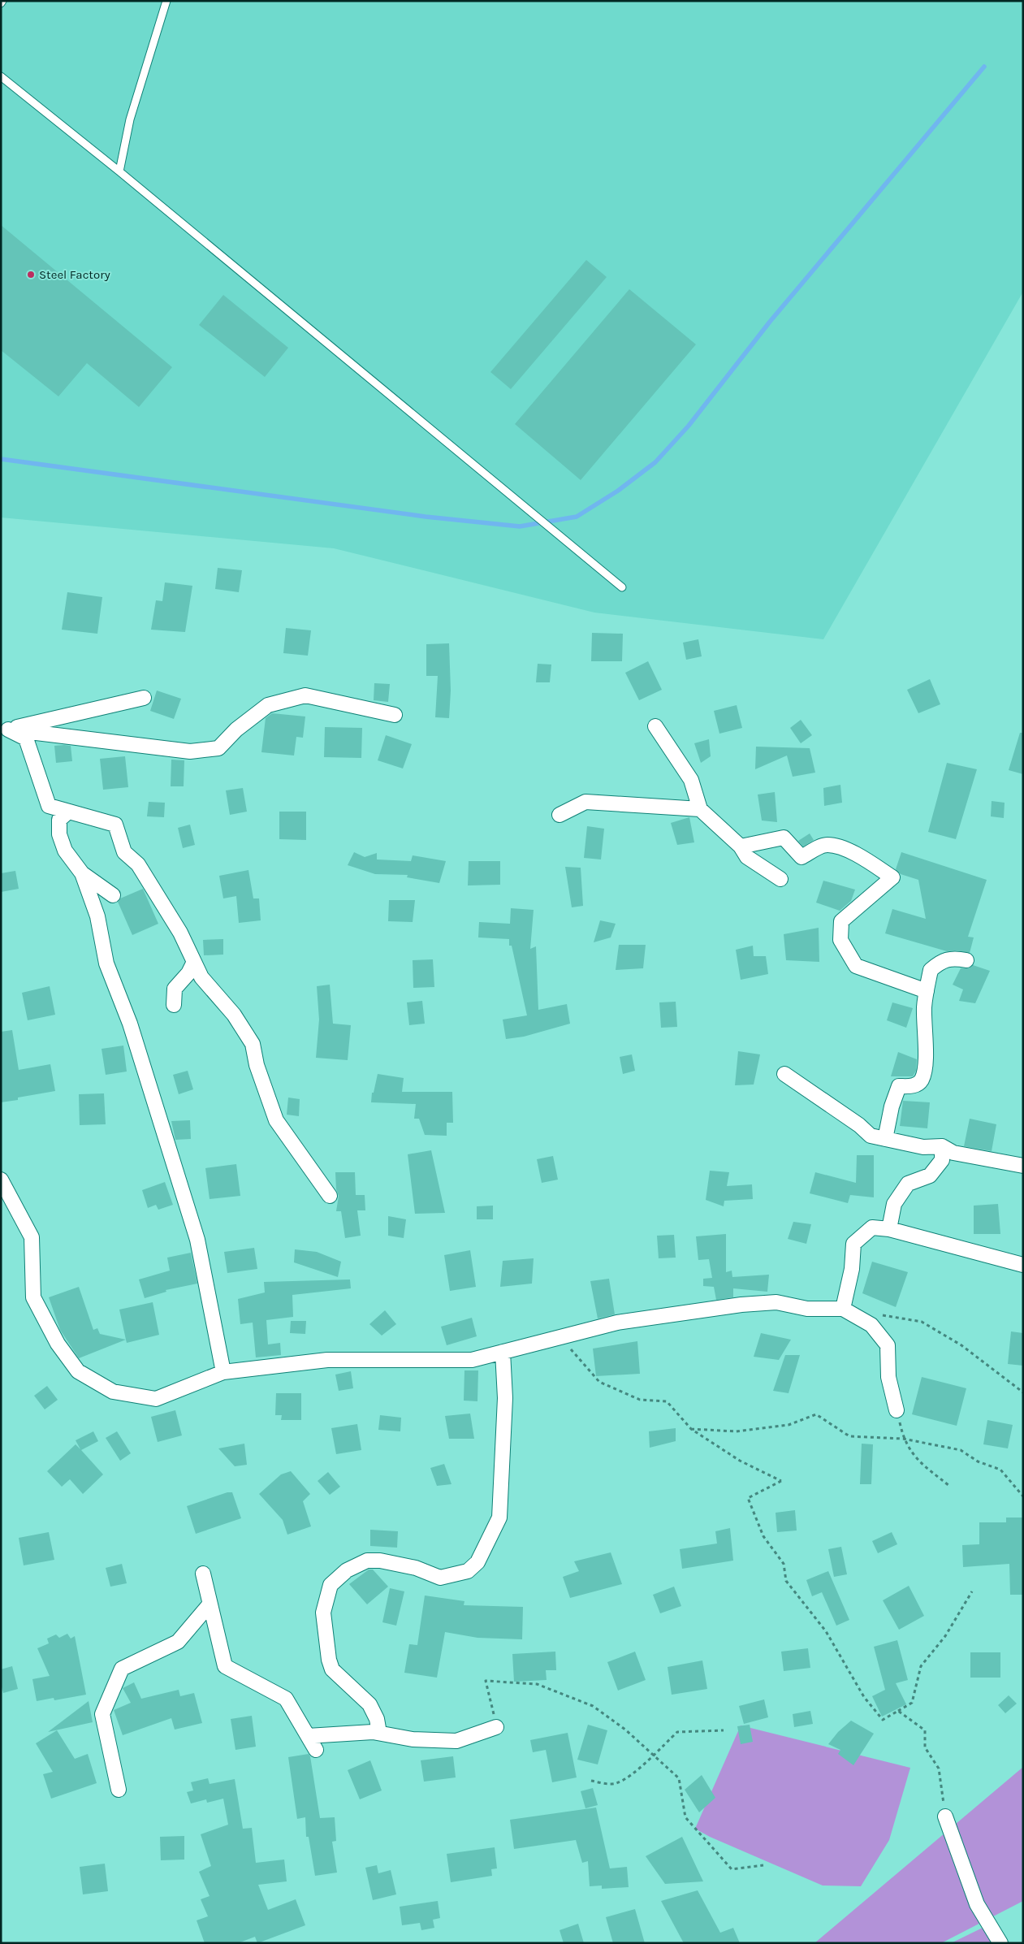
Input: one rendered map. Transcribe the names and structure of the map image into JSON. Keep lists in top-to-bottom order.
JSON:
{
  "places": ["Steel Factory"]
}
